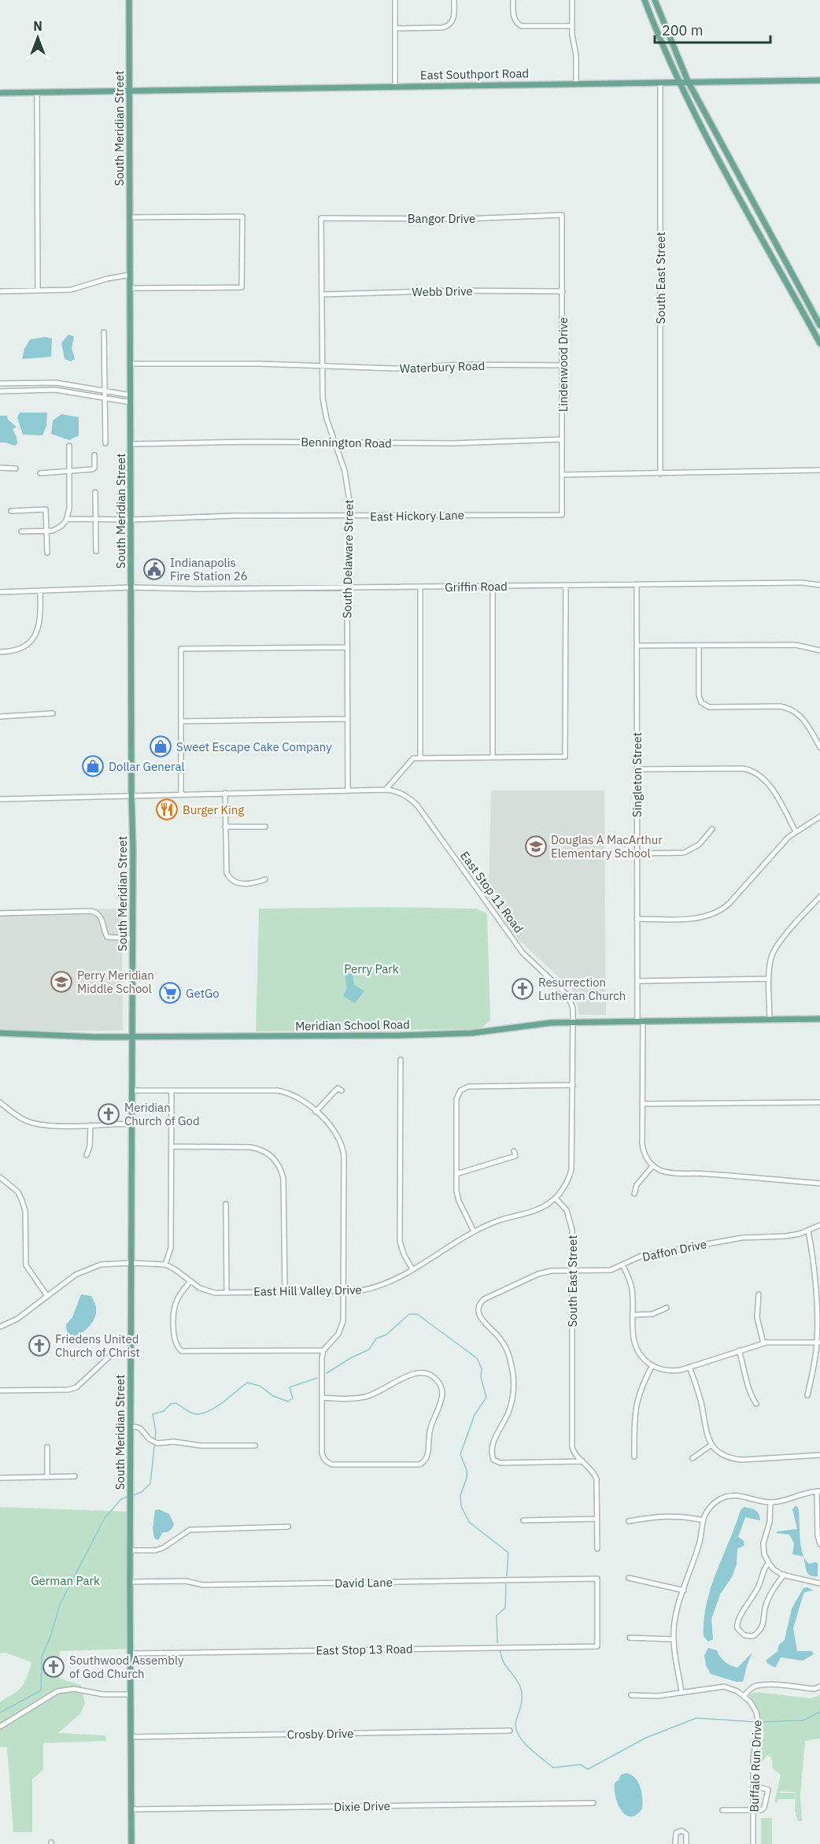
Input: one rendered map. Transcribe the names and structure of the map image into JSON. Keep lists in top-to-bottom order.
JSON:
{
  "streets": {
    "main road": ["East Southport Road", "South Meridian Street", "Meridian School Road"],
    "street": [
      "Bangor Drive",
      "South East Street",
      "Webb Drive",
      "Lindenwood Drive",
      "Waterbury Road",
      "Bennington Road",
      "East Hickory Lane",
      "South Delaware Street",
      "Griffin Road",
      "Singleton Street",
      "East Stop 11 Road",
      "Daffon Drive",
      "East Hill Valley Drive",
      "David Lane",
      "East Stop 13 Road",
      "Crosby Drive",
      "Buffalo Run Drive",
      "Dixie Drive"
    ]
  },
  "crossings": [
    ["East Southport Road", "South Meridian Street"],
    ["East Southport Road", "South East Street"],
    ["South Meridian Street", "Waterbury Road"],
    ["South Meridian Street", "Bennington Road"],
    ["South Meridian Street", "East Hickory Lane"],
    ["South Meridian Street", "Griffin Road"],
    ["South Meridian Street", "East Stop 11 Road"],
    ["South Meridian Street", "Meridian School Road"],
    ["South Meridian Street", "East Hill Valley Drive"],
    ["South Meridian Street", "David Lane"],
    ["South Meridian Street", "East Stop 13 Road"],
    ["South Meridian Street", "Crosby Drive"],
    ["South Meridian Street", "Dixie Drive"],
    ["Bangor Drive", "Lindenwood Drive"],
    ["Bangor Drive", "South Delaware Street"],
    ["South East Street", "Daffon Drive"],
    ["South East Street", "East Hill Valley Drive"],
    ["Webb Drive", "Lindenwood Drive"],
    ["Webb Drive", "South Delaware Street"],
    ["Lindenwood Drive", "Waterbury Road"],
    ["Lindenwood Drive", "Bennington Road"],
    ["Lindenwood Drive", "East Hickory Lane"],
    ["Waterbury Road", "South Delaware Street"],
    ["Bennington Road", "South Delaware Street"],
    ["East Hickory Lane", "South Delaware Street"],
    ["South Delaware Street", "Griffin Road"],
    ["South Delaware Street", "East Stop 11 Road"],
    ["Griffin Road", "Singleton Street"],
    ["East Stop 11 Road", "Meridian School Road"],
    ["David Lane", "East Stop 13 Road"]
  ],
  "parks": ["Perry Park", "German Park"],
  "places": {
    "public building": ["Indianapolis Fire Station 26"],
    "shop": ["Sweet Escape Cake Company", "Dollar General"],
    "restaurant": ["Burger King"],
    "school or university": ["Douglas A MacArthur Elementary School", "Perry Meridian Middle School"],
    "church": [
      "Resurrection Lutheran Church",
      "Meridian Church of God",
      "Friedens United Church of Christ",
      "Southwood Assembly of God Church"
    ],
    "supermarket": ["GetGo"]
  },
  "scale_bar": "200 m",
  "north": "top"
}
